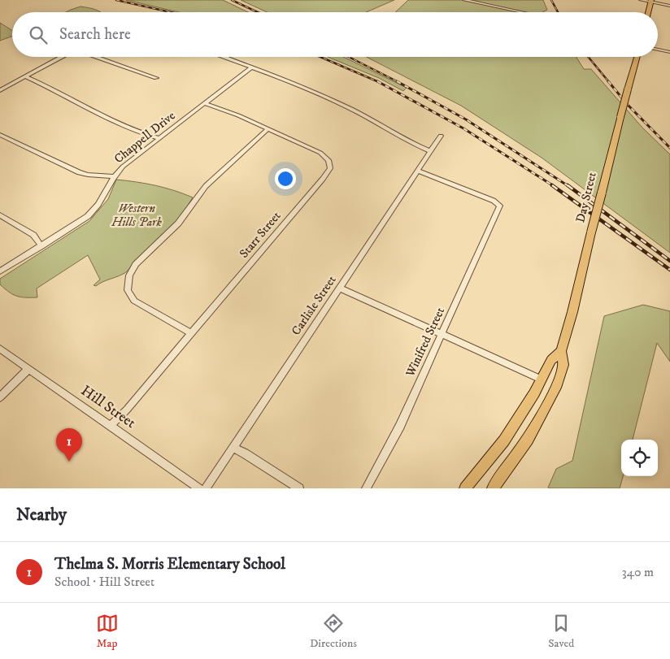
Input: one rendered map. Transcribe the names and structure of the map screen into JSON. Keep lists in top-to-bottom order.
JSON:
{
  "streets": {
    "main road": ["Day Street"],
    "street": [
      "Chappell Drive",
      "Starr Street",
      "Carlisle Street",
      "Winifred Street",
      "Hill Street"
    ]
  },
  "crossings": [
    ["Chappell Drive", "Starr Street"],
    ["Starr Street", "Hill Street"],
    ["Carlisle Street", "Winifred Street"]
  ],
  "parks": ["Western Hills Park"],
  "page": {
    "search": "Search here",
    "pins": "1",
    "heading": "Nearby",
    "list": [
      {
        "mark": "1",
        "name": "Thelma S. Morris Elementary School",
        "note": "School · Hill Street",
        "value": "340 m"
      }
    ],
    "nav": ["Map", "Directions", "Saved"]
  }
}
